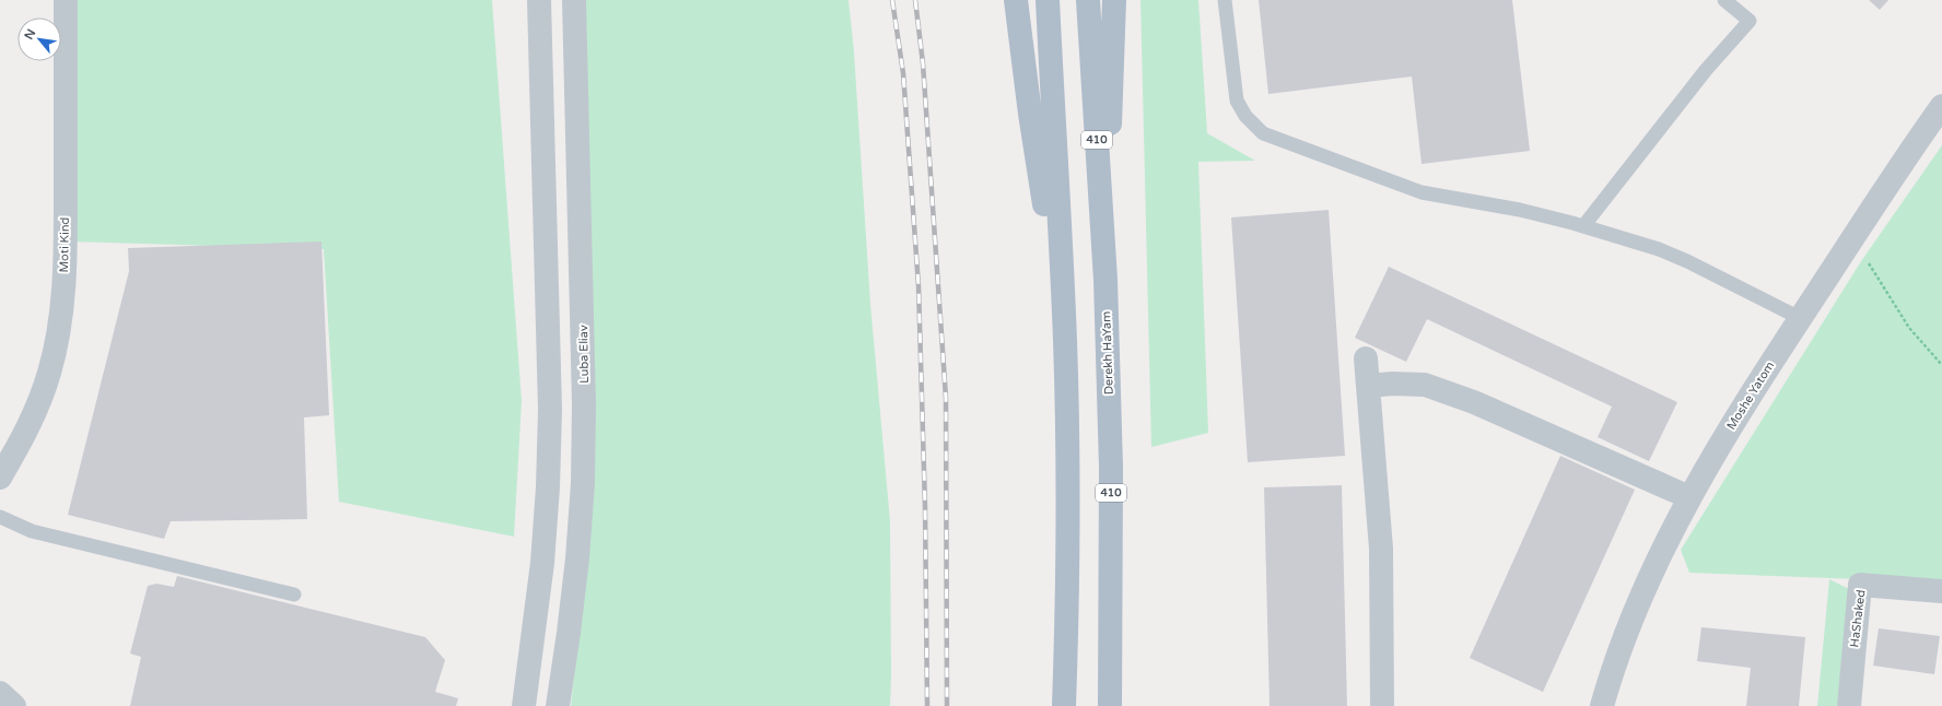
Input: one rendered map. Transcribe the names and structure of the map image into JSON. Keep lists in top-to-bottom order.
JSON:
{
  "streets": {
    "main road": ["410", "Derekh HaYam"],
    "street": [
      "Moti Kind",
      "Luba Eliav",
      "Moshe Yatom",
      "HaShaked"
    ]
  },
  "north": "top left"
}
